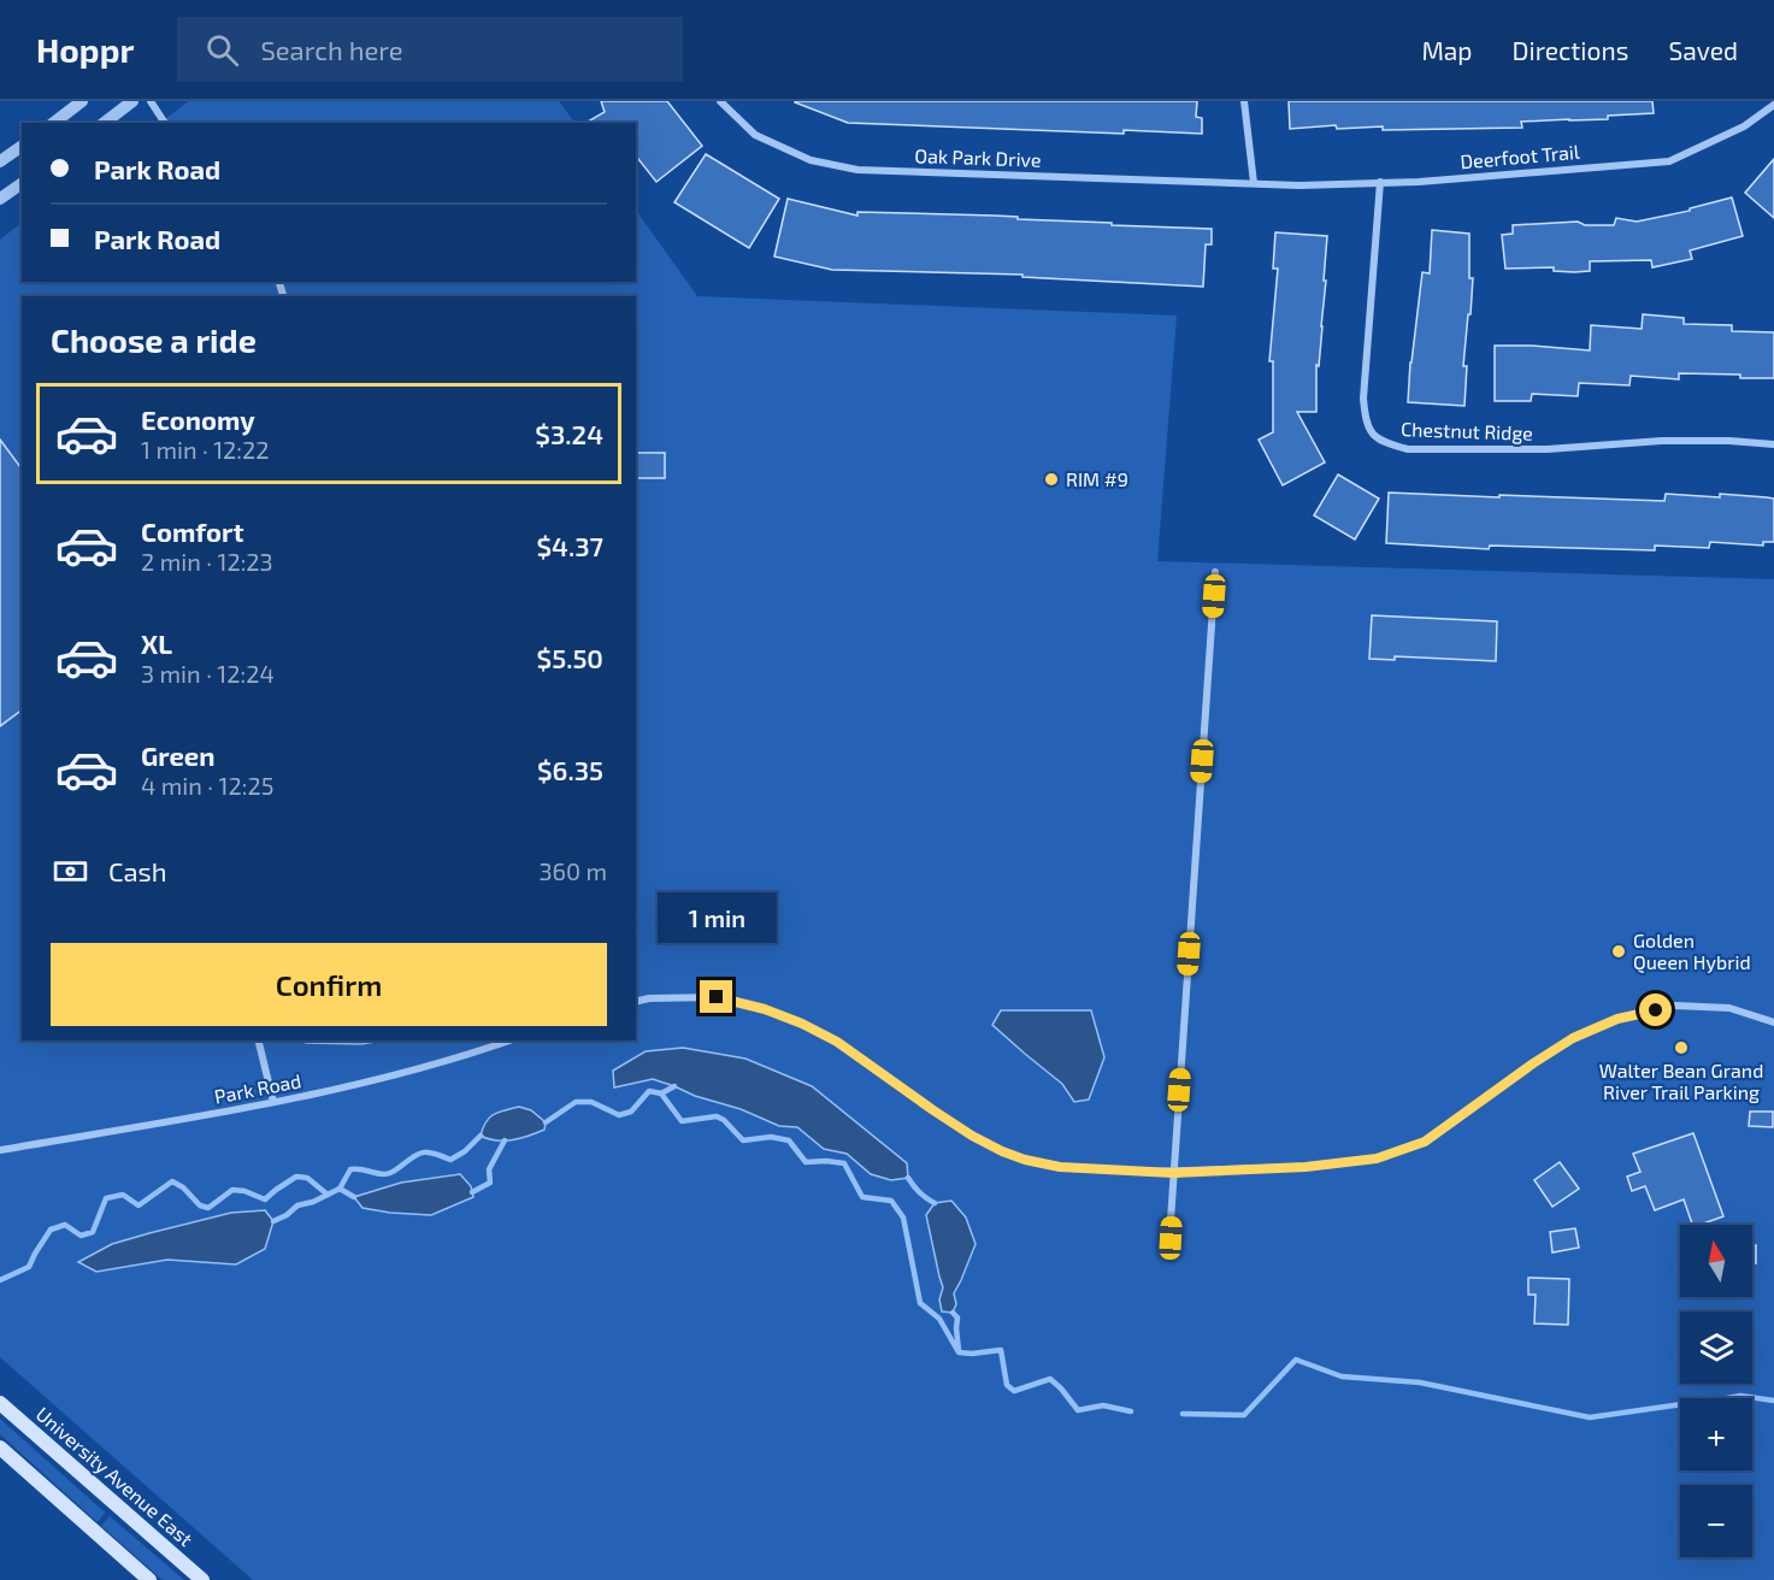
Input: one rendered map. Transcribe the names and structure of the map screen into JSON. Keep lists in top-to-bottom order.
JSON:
{
  "streets": {
    "main road": ["University Avenue East"],
    "street": [
      "Deerfoot Trail",
      "Oak Park Drive",
      "Chestnut Ridge",
      "Park Road"
    ]
  },
  "crossings": [
    ["Deerfoot Trail", "Oak Park Drive"],
    ["Deerfoot Trail", "Chestnut Ridge"]
  ],
  "places": ["RIM #9", "Golden Queen Hybrid", "Walter Bean Grand River Trail Parking"],
  "north": "top",
  "page": {
    "header": "Hoppr",
    "search": "Search here",
    "nav": ["Map", "Directions", "Saved"],
    "banner": ["Park Road", "Park Road"],
    "heading": "Choose a ride",
    "list": [
      {
        "name": "Economy",
        "note": "1 min · 12:22",
        "value": "$3.24"
      },
      {
        "name": "Comfort",
        "note": "2 min · 12:23",
        "value": "$4.37"
      },
      {
        "name": "XL",
        "note": "3 min · 12:24",
        "value": "$5.50"
      },
      {
        "name": "Green",
        "note": "4 min · 12:25",
        "value": "$6.35"
      }
    ],
    "pay": ["Cash", "360 m"],
    "bubble": "1 min",
    "buttons": "Confirm",
    "map_buttons": ["+", "−"]
  }
}
